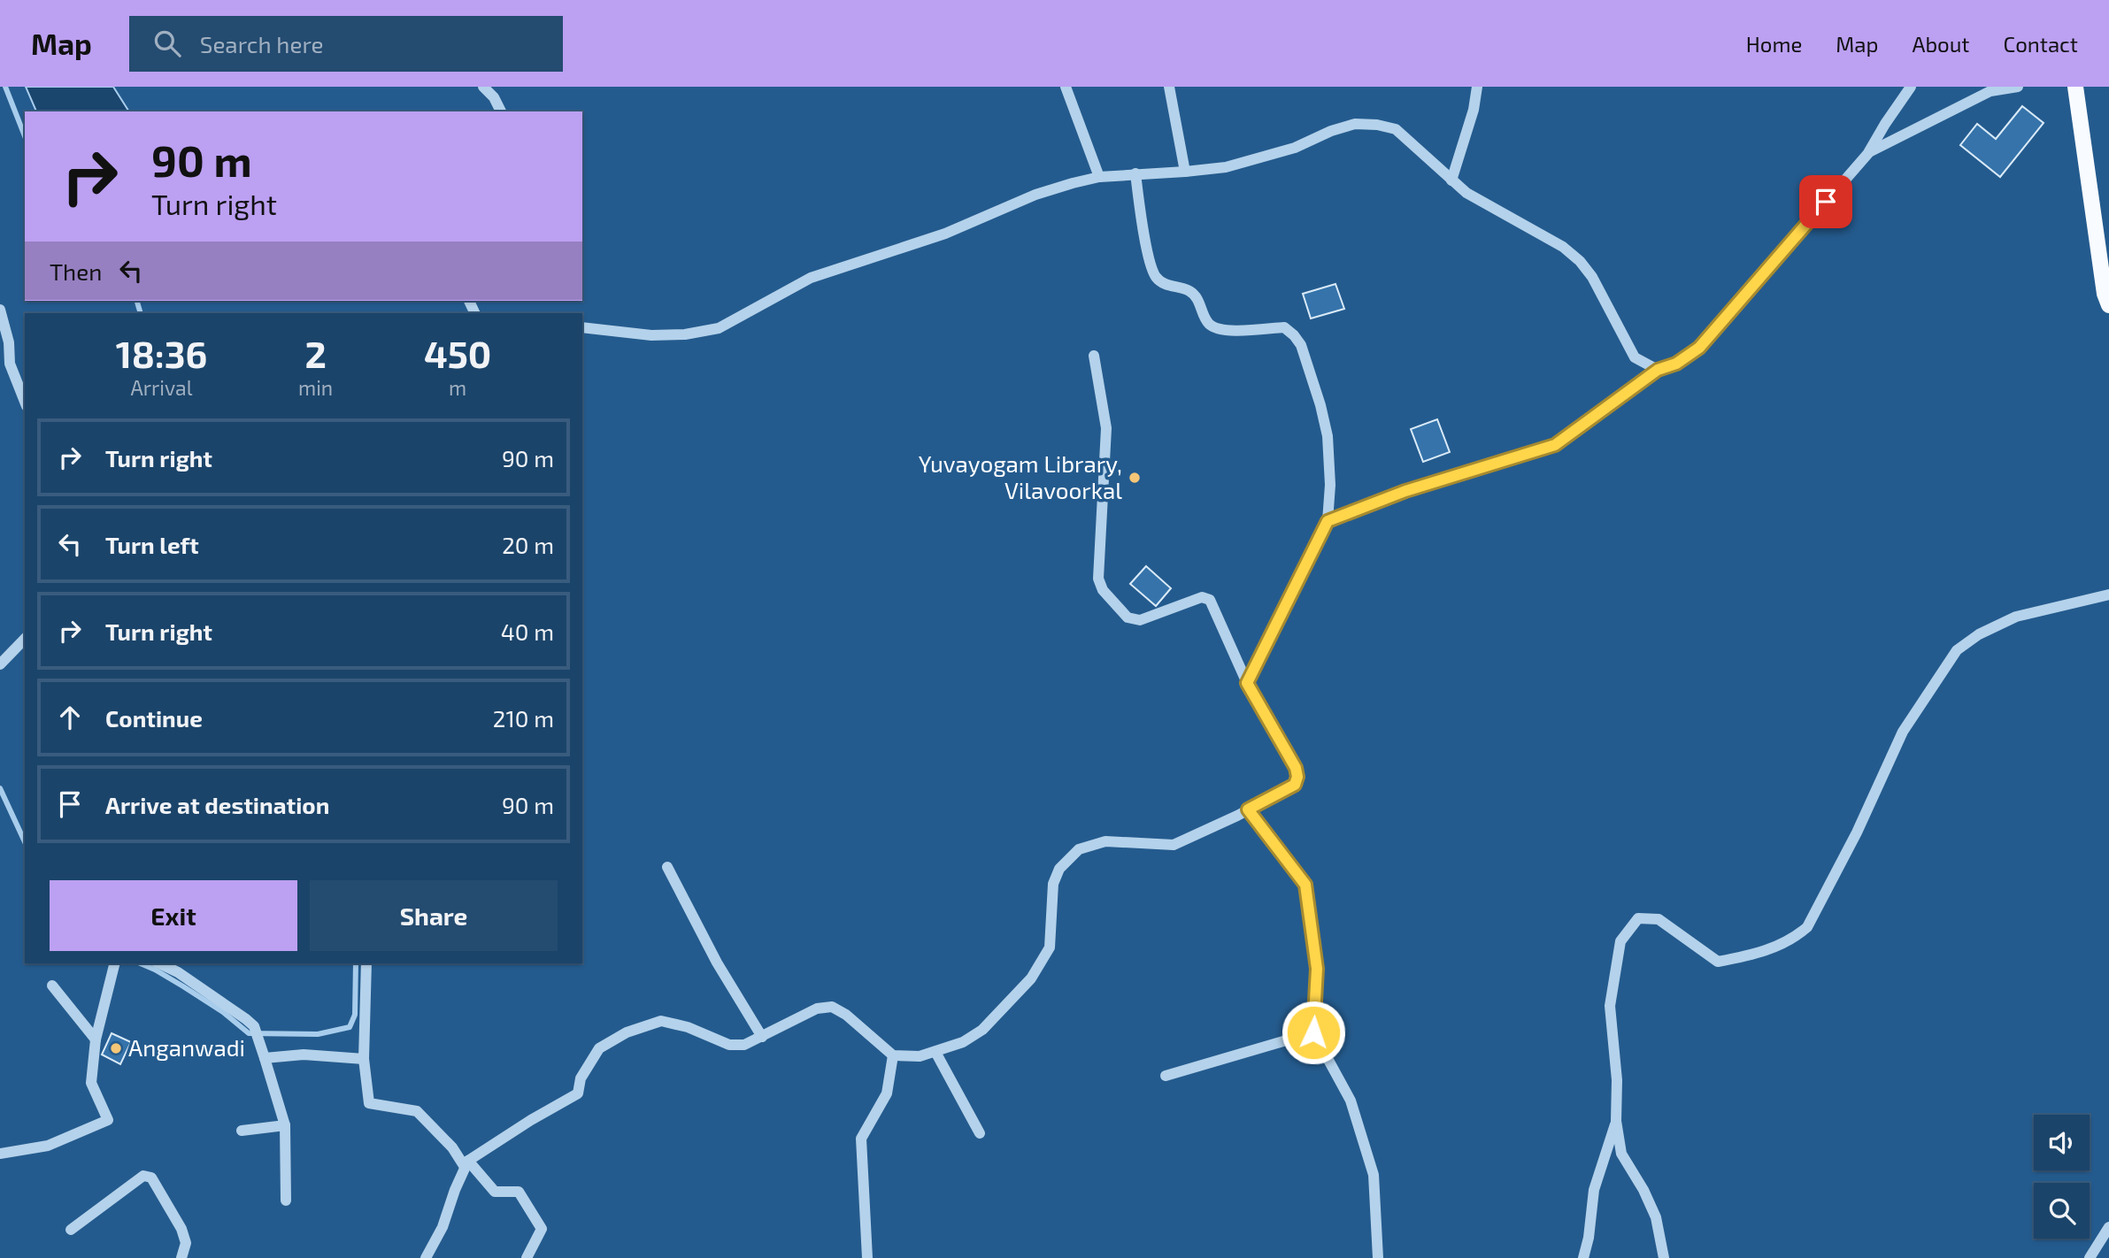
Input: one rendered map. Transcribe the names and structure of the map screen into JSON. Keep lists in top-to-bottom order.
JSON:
{
  "places": ["Yuvayogam Library, Vilavoorkal", "Anganwadi"],
  "page": {
    "header": "Map",
    "search": "Search here",
    "nav": [
      "Home",
      "Map",
      "About",
      "Contact"
    ],
    "turn": ["90 m", "Turn right"],
    "then": "Then",
    "eta": [
      "18:36",
      "Arrival",
      "2",
      "min",
      "450",
      "m"
    ],
    "list": [
      {
        "name": "Turn right",
        "value": "90 m"
      },
      {
        "name": "Turn left",
        "value": "20 m"
      },
      {
        "name": "Turn right",
        "value": "40 m"
      },
      {
        "name": "Continue",
        "value": "210 m"
      },
      {
        "name": "Arrive at destination",
        "value": "90 m"
      }
    ],
    "buttons": ["Exit", "Share"]
  }
}
